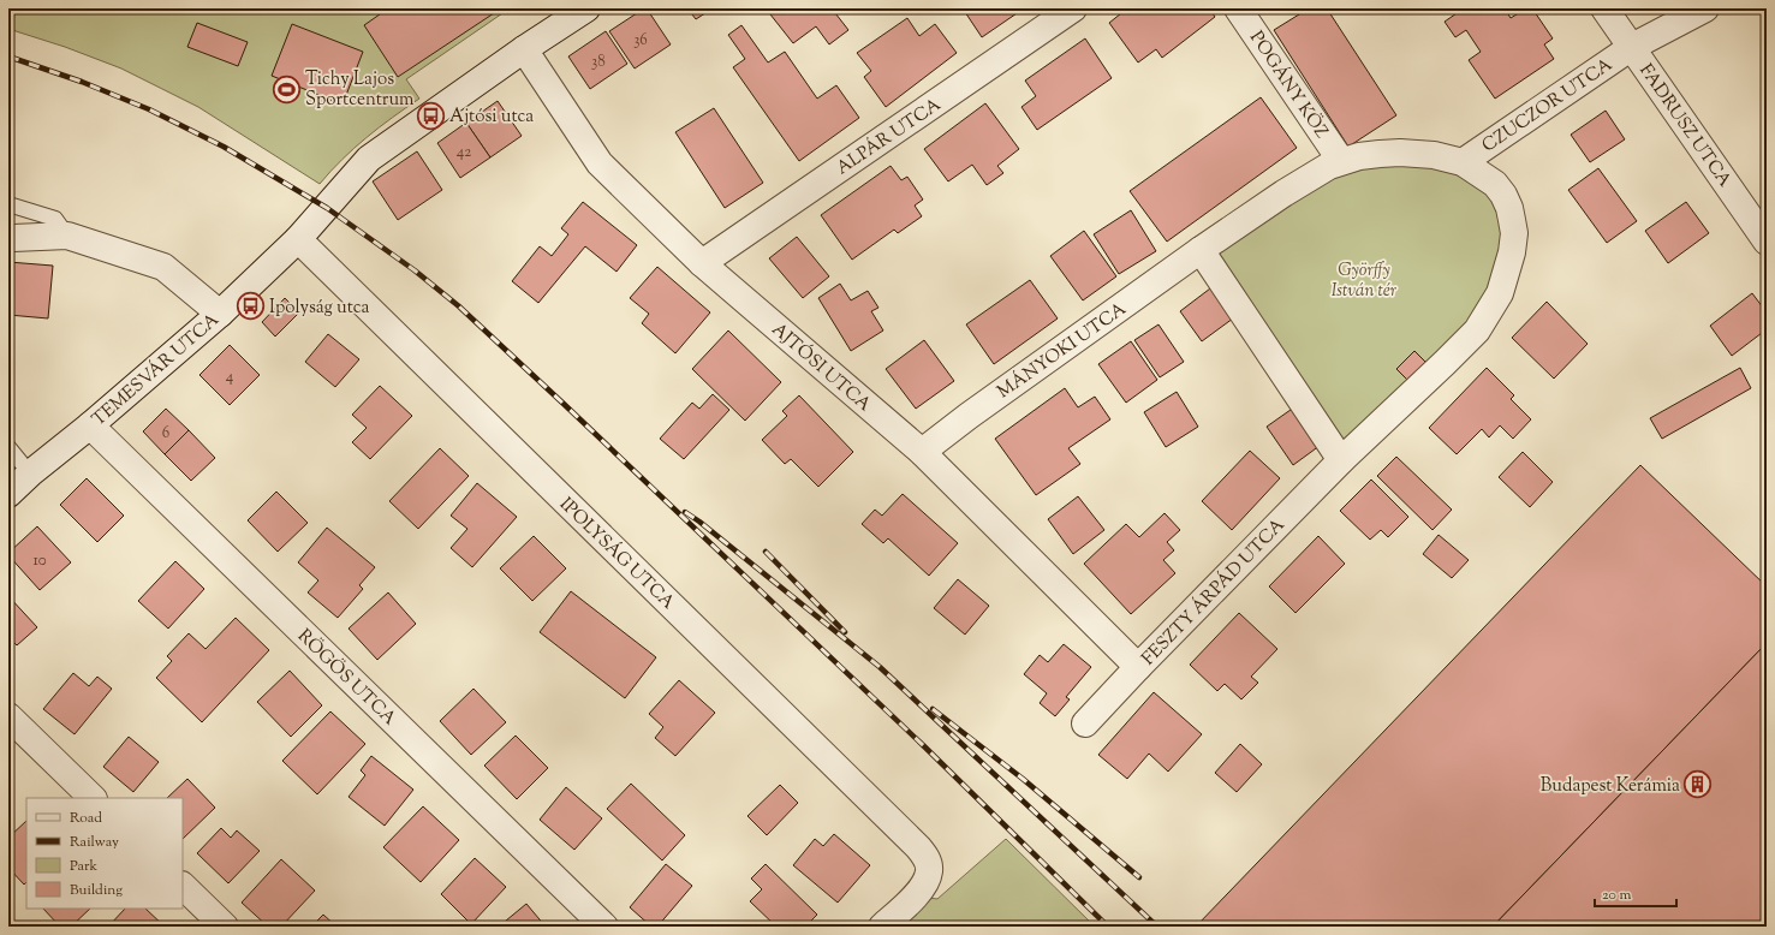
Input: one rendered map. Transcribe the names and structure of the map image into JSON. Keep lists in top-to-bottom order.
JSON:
{
  "streets": {
    "street": [
      "POGÁNY KÖZ",
      "CZUCZOR UTCA",
      "FADRUSZ UTCA",
      "ALPÁR UTCA",
      "MÁNYOKI UTCA",
      "AJTÓSI UTCA",
      "TEMESVÁR UTCA",
      "IPOLYSÁG UTCA",
      "FESZTY ÁRPÁD UTCA",
      "RÖGÖS UTCA"
    ]
  },
  "crossings": [
    ["POGÁNY KÖZ", "MÁNYOKI UTCA"],
    ["CZUCZOR UTCA", "FADRUSZ UTCA"],
    ["CZUCZOR UTCA", "MÁNYOKI UTCA"],
    ["CZUCZOR UTCA", "FESZTY ÁRPÁD UTCA"],
    ["ALPÁR UTCA", "AJTÓSI UTCA"],
    ["MÁNYOKI UTCA", "AJTÓSI UTCA"],
    ["MÁNYOKI UTCA", "FESZTY ÁRPÁD UTCA"],
    ["AJTÓSI UTCA", "TEMESVÁR UTCA"],
    ["AJTÓSI UTCA", "FESZTY ÁRPÁD UTCA"],
    ["TEMESVÁR UTCA", "IPOLYSÁG UTCA"],
    ["TEMESVÁR UTCA", "RÖGÖS UTCA"]
  ],
  "parks": ["Györffy István tér"],
  "places": {
    "sports": ["Tichy Lajos Sportcentrum"],
    "bus stop": ["Ajtósi utca", "Ipolyság utca"],
    "building": ["Budapest Kerámia"]
  },
  "house_numbers": [
    "36",
    "38",
    "42",
    "4",
    "6",
    "10"
  ],
  "legend": [
    "Road",
    "Railway",
    "Park",
    "Building"
  ],
  "scale_bar": "20 m"
}
